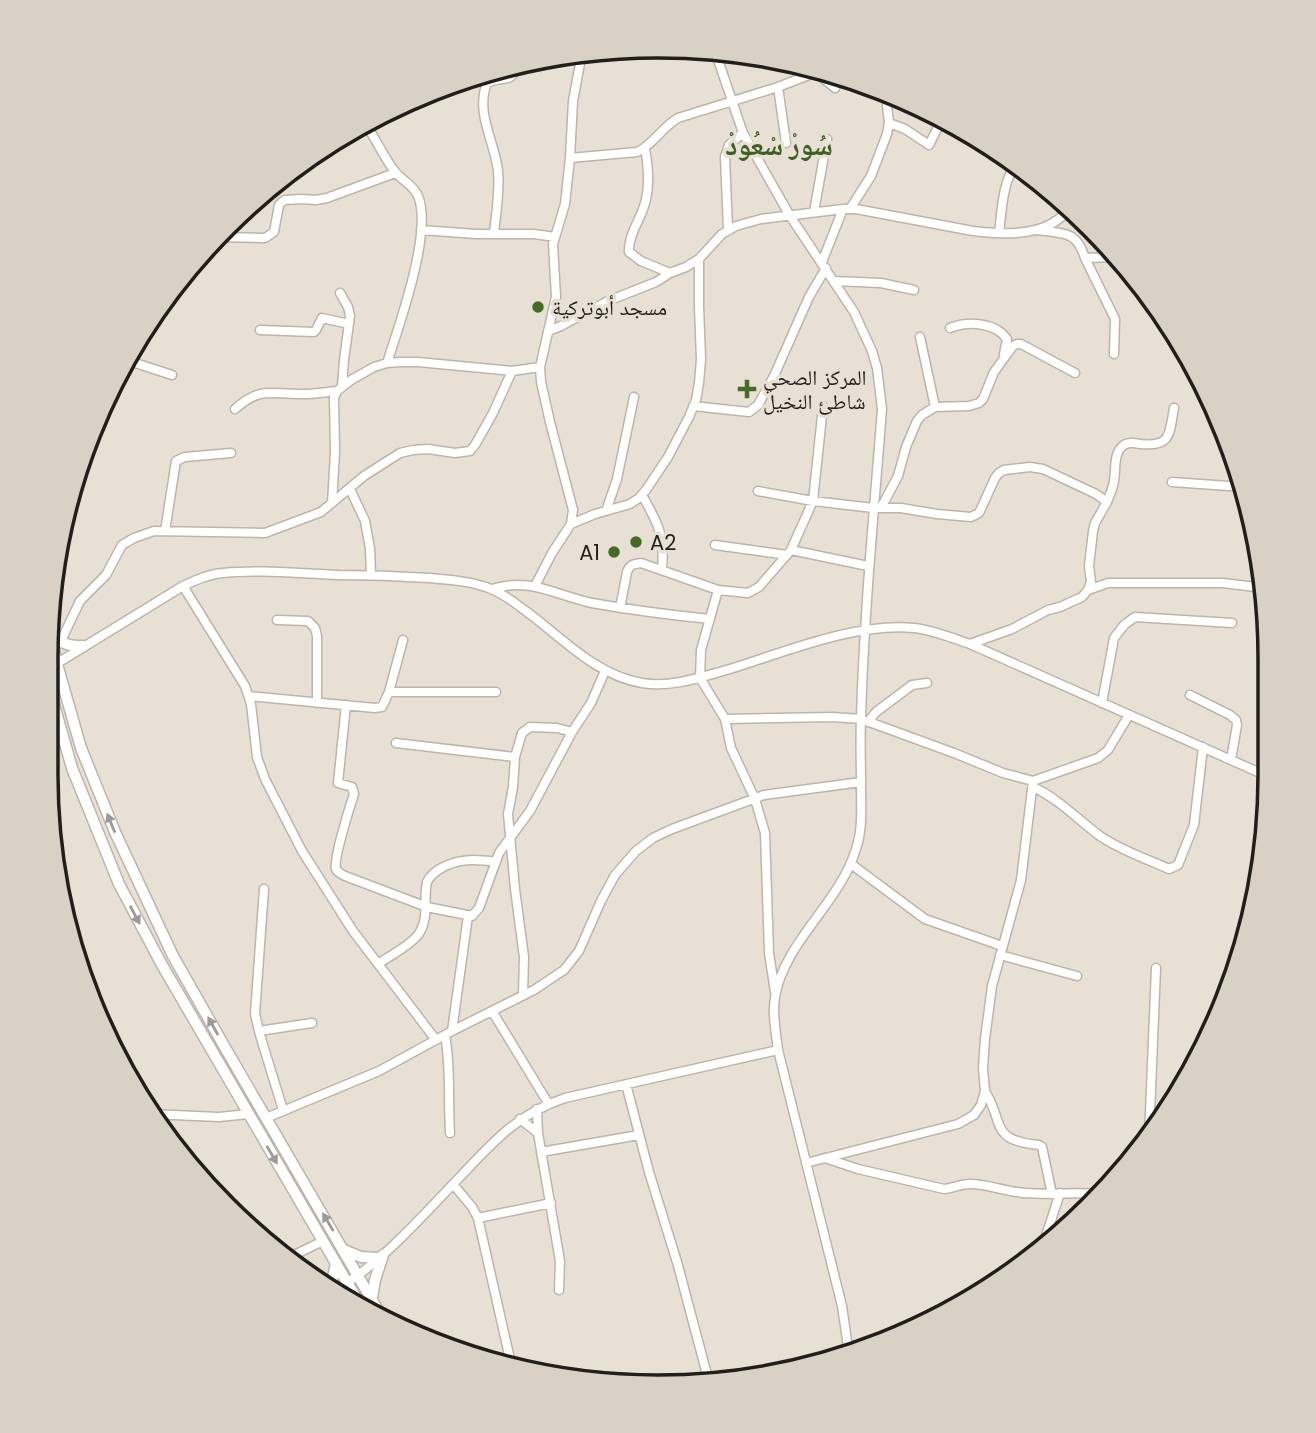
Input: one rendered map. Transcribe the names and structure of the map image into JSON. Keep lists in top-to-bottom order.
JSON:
{
  "districts": ["سُورْ سْعُودْ"],
  "places": {
    "other": ["مسجد أبوتركية", "A2", "A1"],
    "health": ["المركز الصحي شاطئ النخيل"]
  }
}
